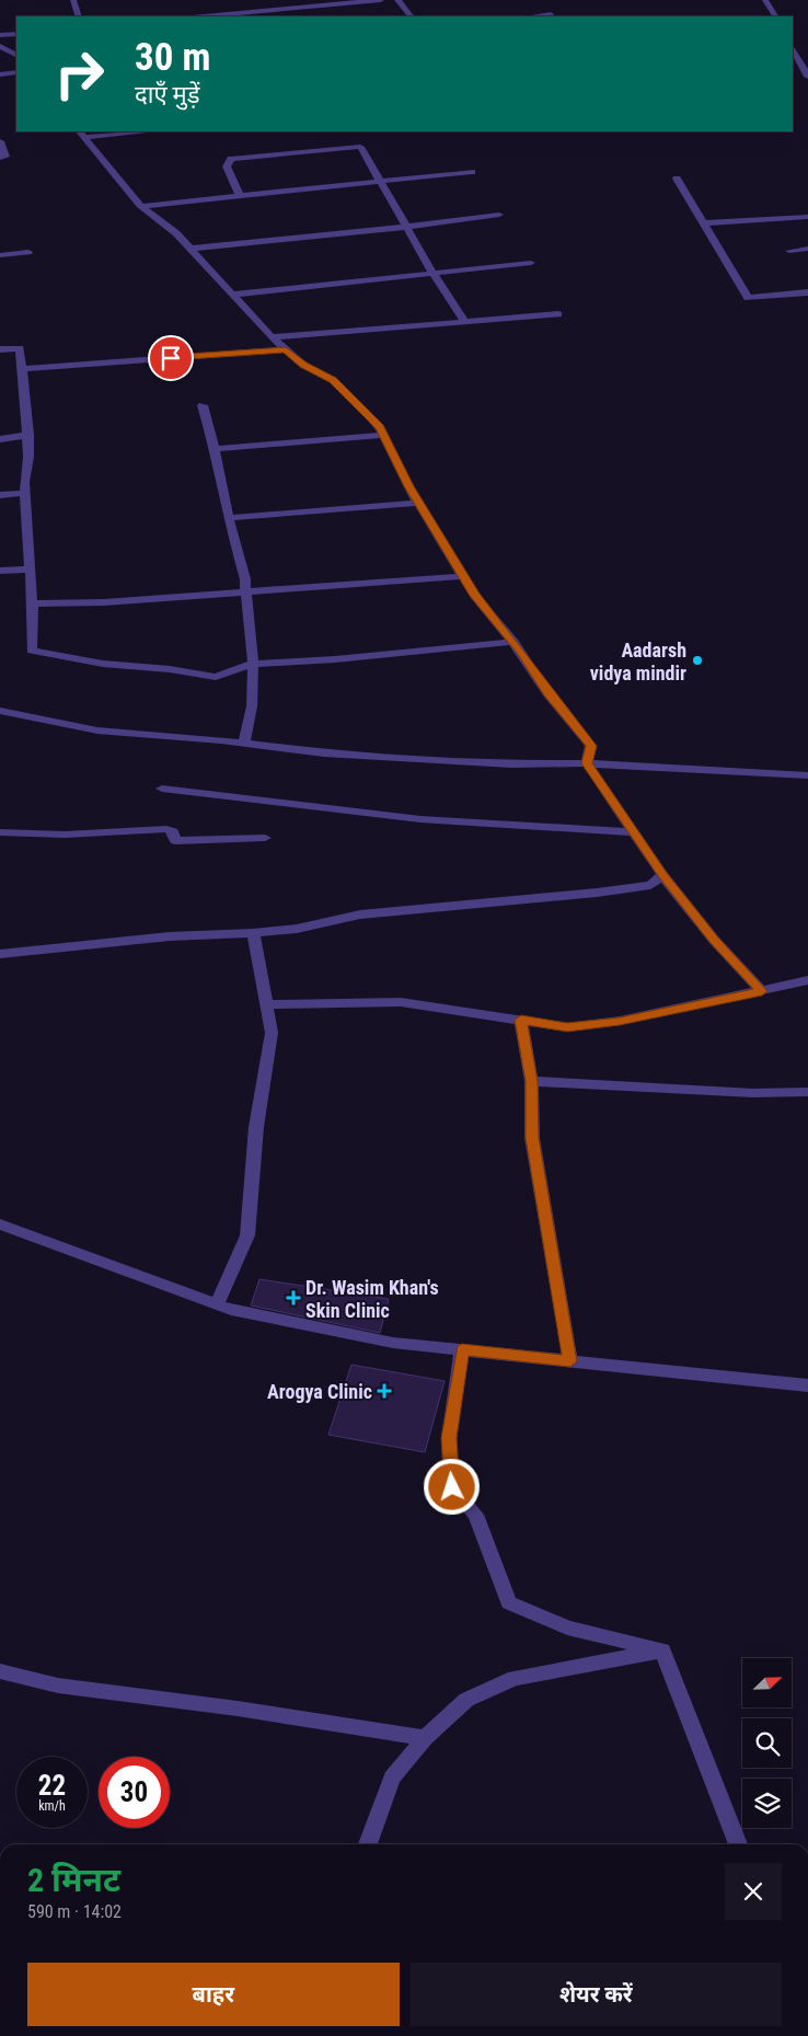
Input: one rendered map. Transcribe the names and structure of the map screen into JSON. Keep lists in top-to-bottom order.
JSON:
{
  "places": {
    "other": ["Aadarsh vidya mindir"],
    "health": ["Dr. Wasim Khan's Skin Clinic", "Arogya Clinic"]
  },
  "north": "top right",
  "page": {
    "turn": ["30 m", "दाएँ मुड़ें"],
    "speed": "22 km/h",
    "limit": "30",
    "heading": ["2 मिनट", "590 m · 14:02"],
    "buttons": ["बाहर", "शेयर करें"]
  }
}
